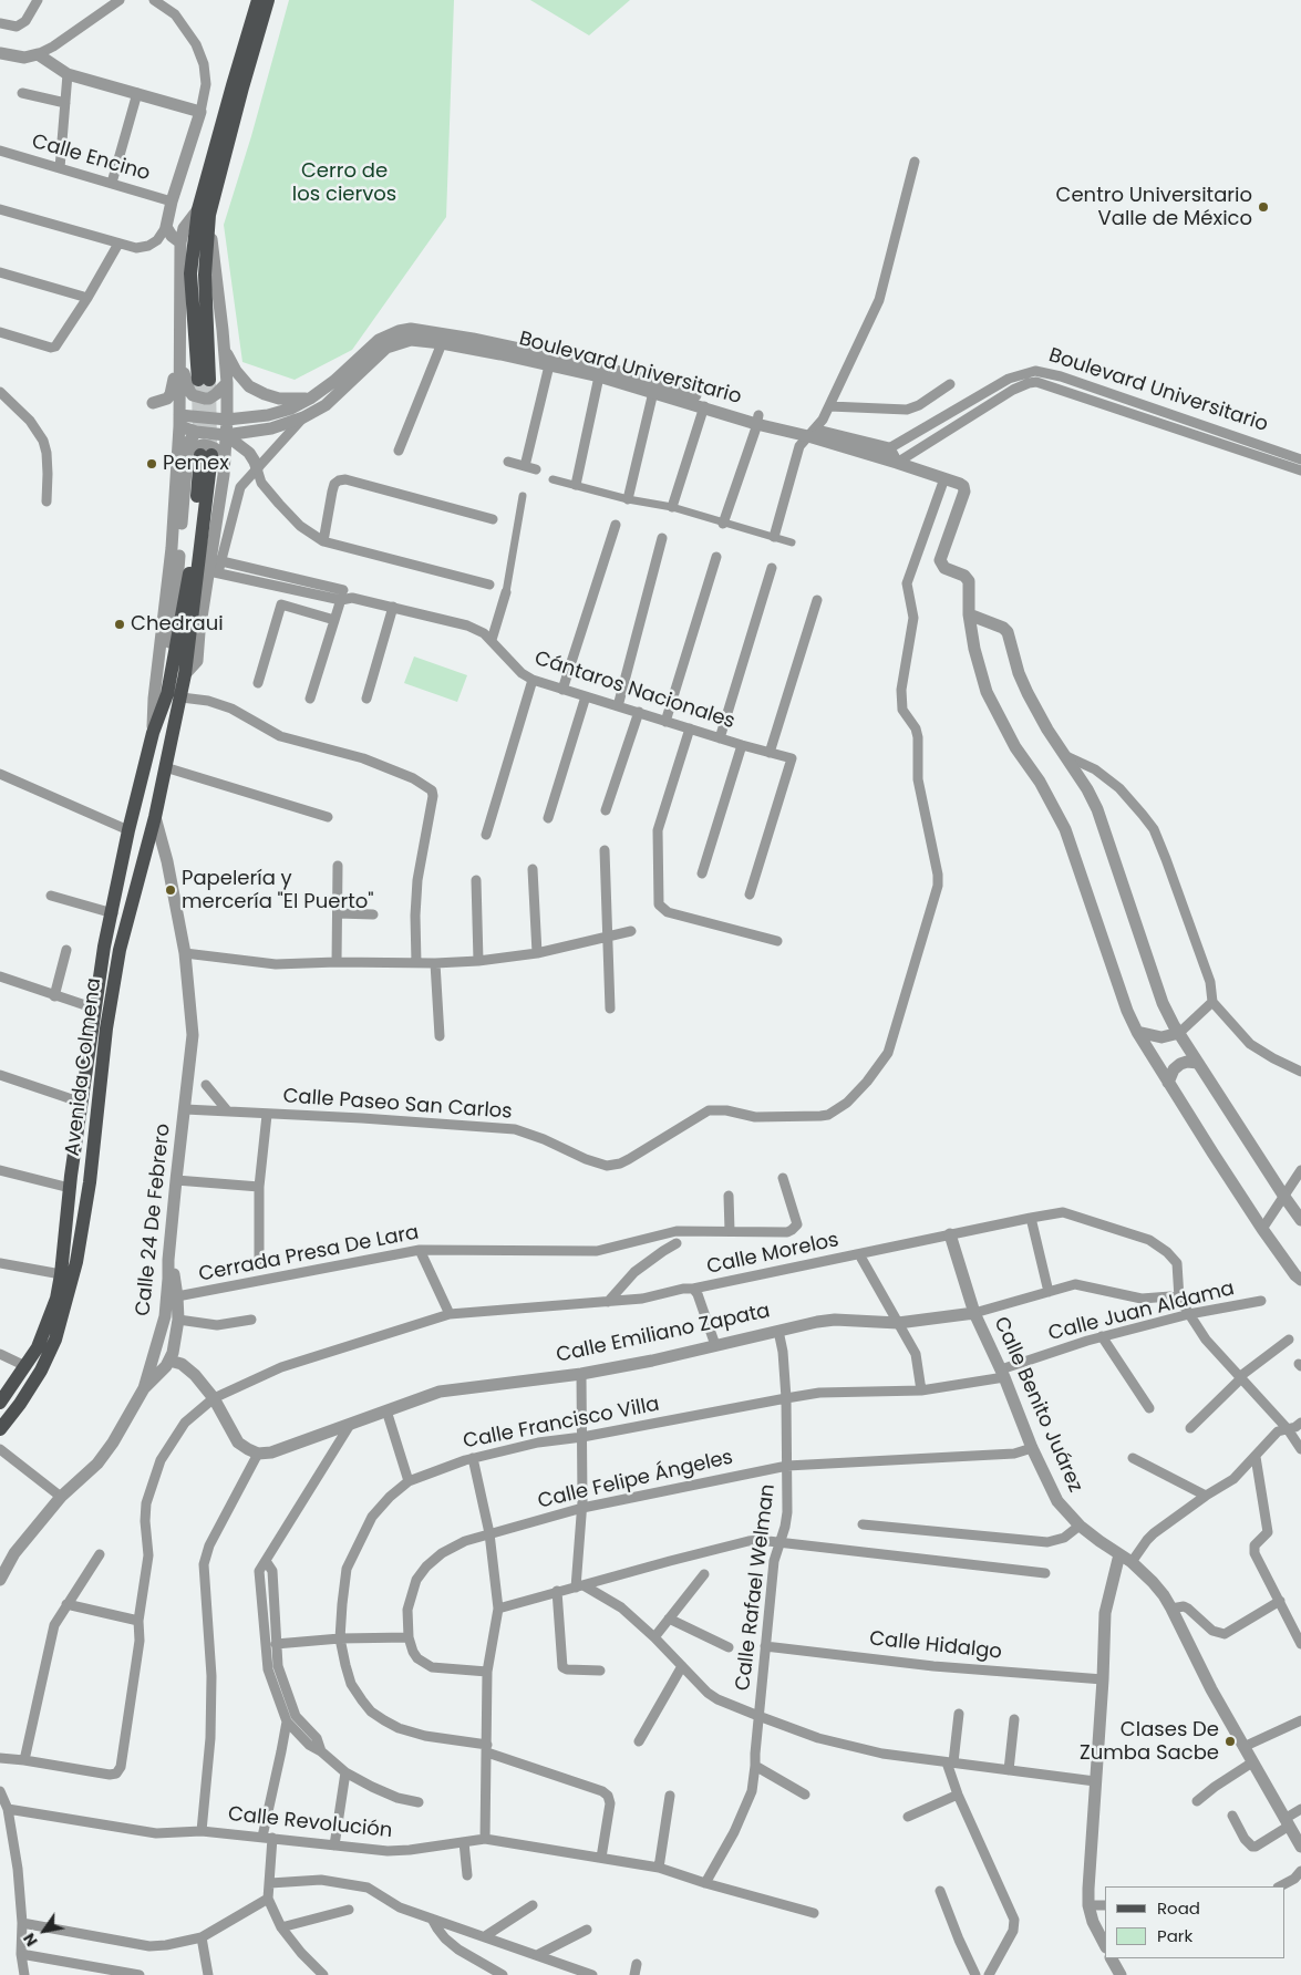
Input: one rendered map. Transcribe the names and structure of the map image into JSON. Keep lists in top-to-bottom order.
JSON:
{
  "streets": {
    "main road": ["Avenida Colmena"],
    "street": [
      "Calle Encino",
      "Boulevard Universitario",
      "Cántaros Nacionales",
      "Calle Paseo San Carlos",
      "Calle 24 De Febrero",
      "Cerrada Presa De Lara",
      "Calle Morelos",
      "Calle Juan Aldama",
      "Calle Emiliano Zapata",
      "Calle Benito Juárez",
      "Calle Francisco Villa",
      "Calle Felipe Ángeles",
      "Calle Rafael Welman",
      "Calle Hidalgo",
      "Calle Revolución"
    ]
  },
  "crossings": [
    ["Avenida Colmena", "Calle 24 De Febrero"],
    ["Calle Paseo San Carlos", "Calle 24 De Febrero"],
    ["Calle Morelos", "Calle Emiliano Zapata"],
    ["Calle Morelos", "Calle Benito Juárez"],
    ["Calle Juan Aldama", "Calle Benito Juárez"],
    ["Calle Juan Aldama", "Calle Francisco Villa"],
    ["Calle Emiliano Zapata", "Calle Benito Juárez"],
    ["Calle Emiliano Zapata", "Calle Rafael Welman"],
    ["Calle Benito Juárez", "Calle Francisco Villa"],
    ["Calle Benito Juárez", "Calle Felipe Ángeles"],
    ["Calle Francisco Villa", "Calle Rafael Welman"],
    ["Calle Francisco Villa", "Calle Revolución"],
    ["Calle Felipe Ángeles", "Calle Rafael Welman"],
    ["Calle Rafael Welman", "Calle Hidalgo"],
    ["Calle Rafael Welman", "Calle Revolución"]
  ],
  "parks": ["Cerro de los ciervos"],
  "places": [
    "Centro Universitario Valle de México",
    "Pemex",
    "Chedraui",
    "Papelería y mercería \"El Puerto\"",
    "Clases De Zumba Sacbe"
  ],
  "legend": ["Road", "Park"],
  "north": "bottom left"
}
